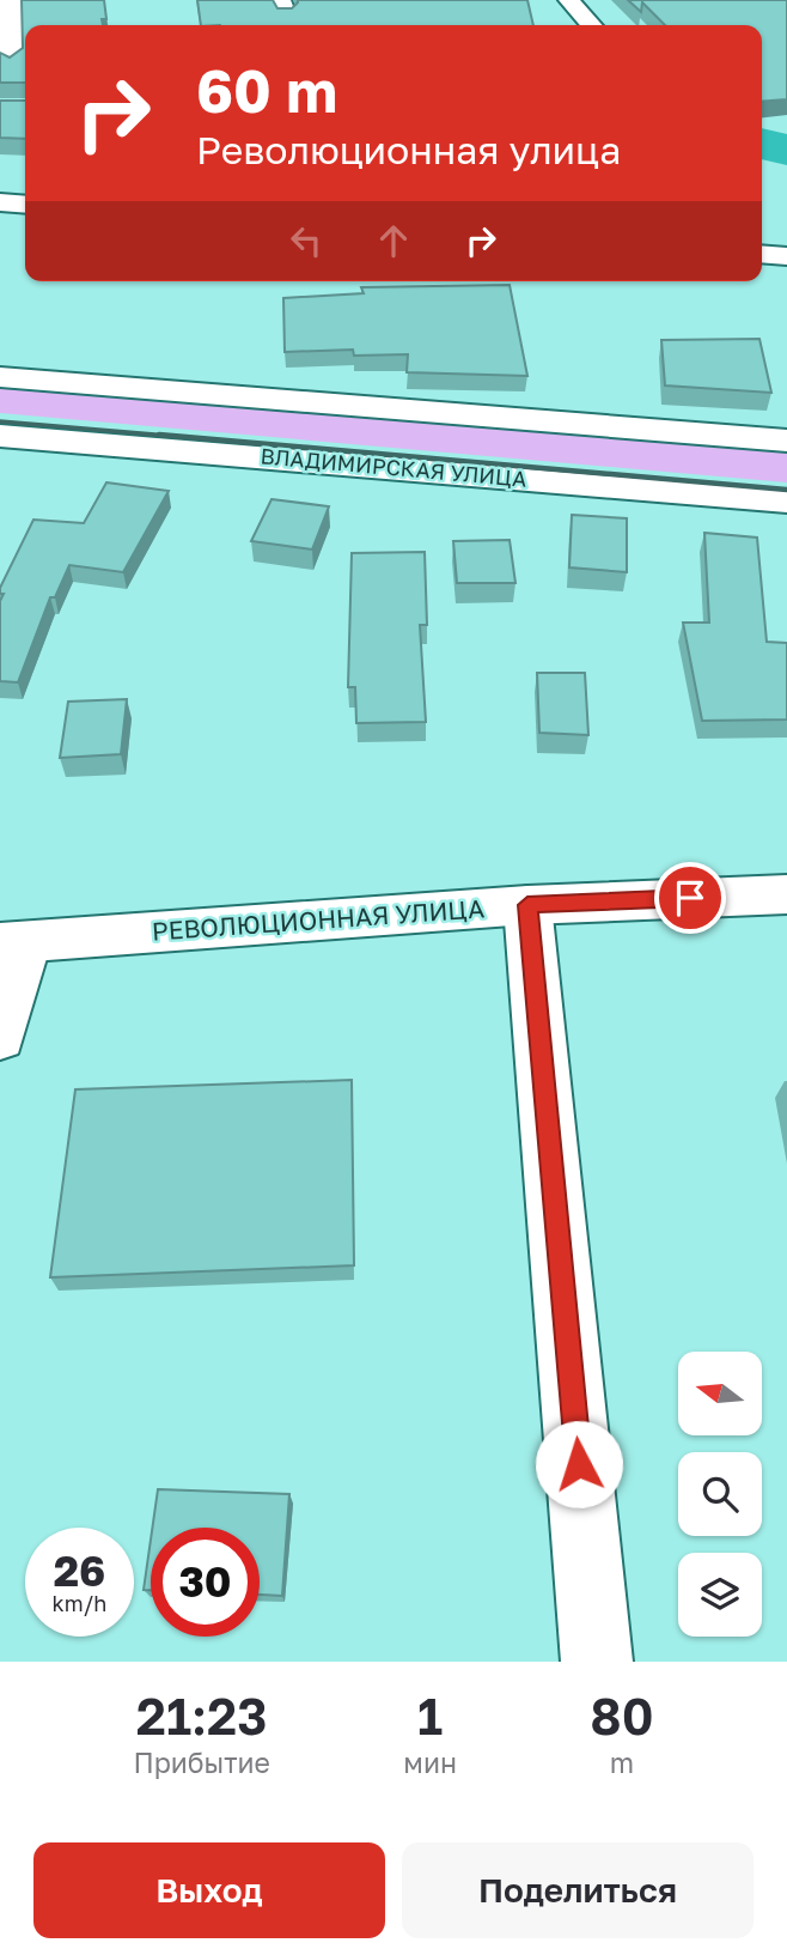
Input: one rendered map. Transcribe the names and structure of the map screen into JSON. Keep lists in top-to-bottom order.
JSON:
{
  "streets": {
    "street": ["ВЛАДИМИРСКАЯ УЛИЦА", "РЕВОЛЮЦИОННАЯ УЛИЦА"]
  },
  "north": "left",
  "page": {
    "turn": ["60 m", "Революционная улица"],
    "speed": "26 km/h",
    "limit": "30",
    "eta": [
      "21:23",
      "Прибытие",
      "1",
      "мин",
      "80",
      "m"
    ],
    "buttons": ["Выход", "Поделиться"]
  }
}
